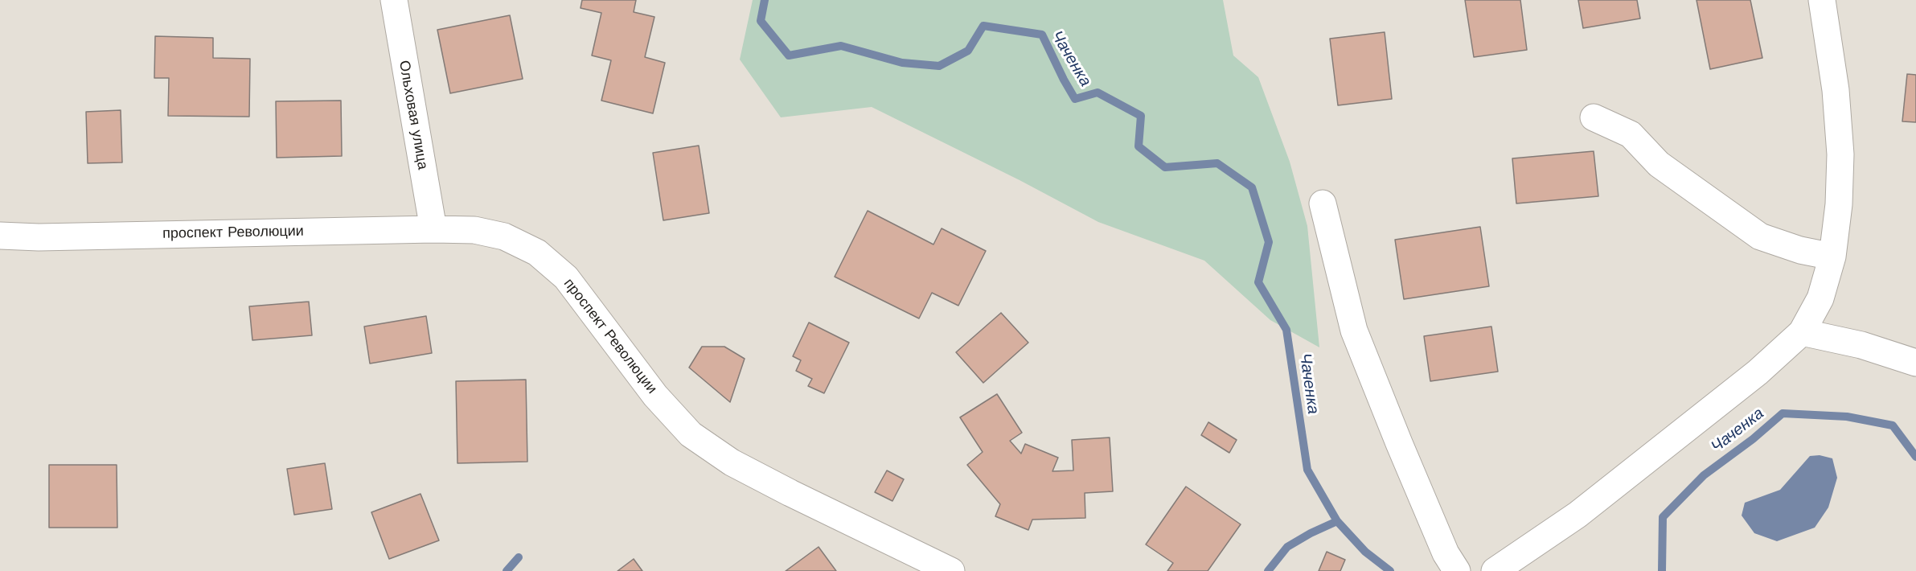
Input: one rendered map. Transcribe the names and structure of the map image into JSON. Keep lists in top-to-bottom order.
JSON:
{
  "streets": {
    "street": ["Ольховая улица", "проспект Революции"]
  },
  "crossings": [
    ["Ольховая улица", "проспект Революции"]
  ],
  "water": ["Чаченка"]
}
